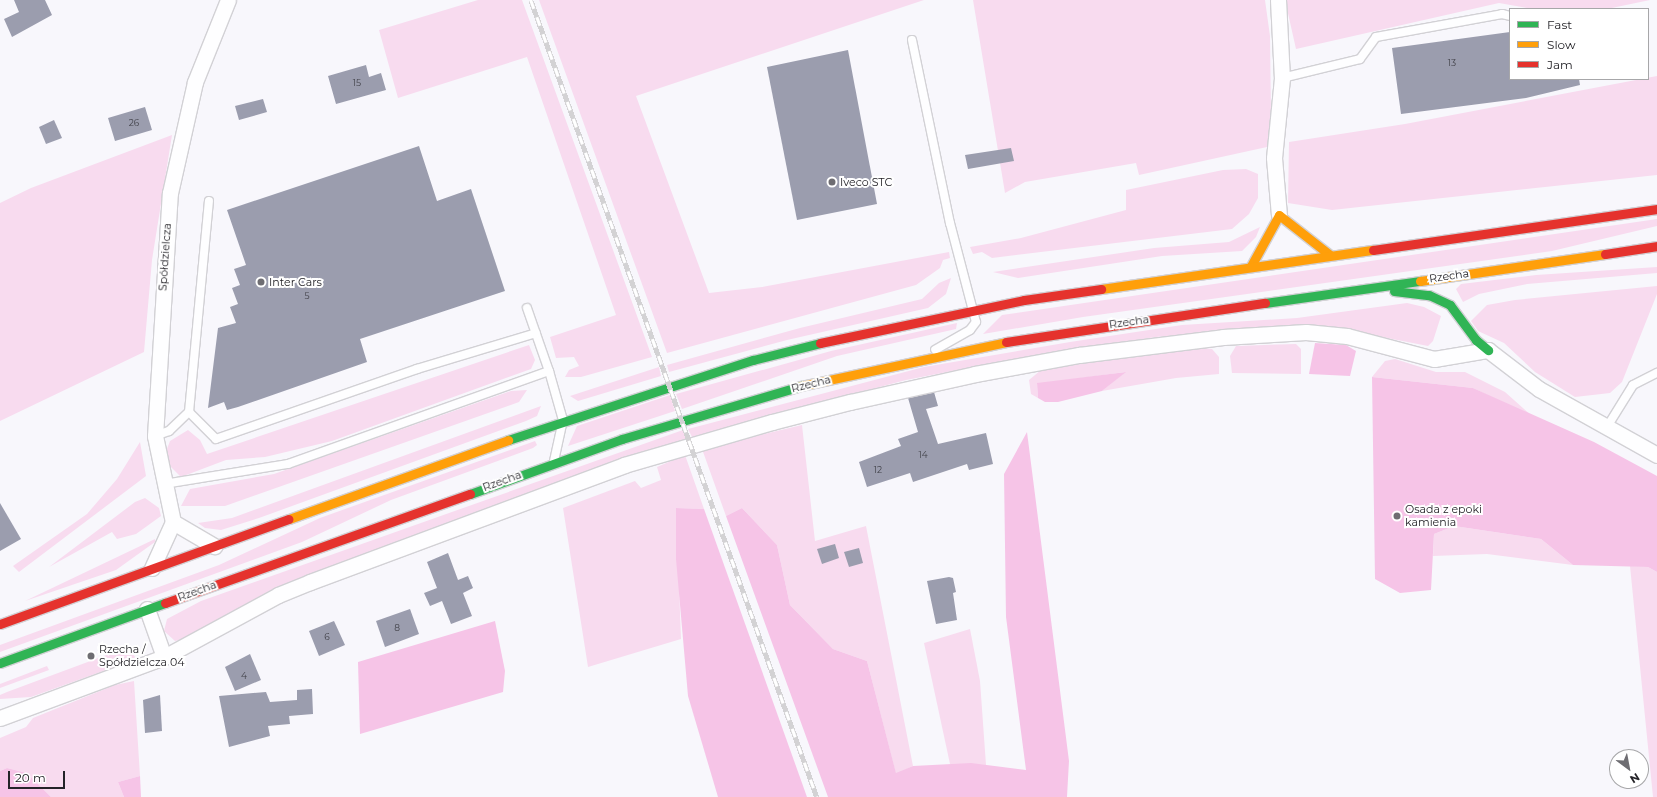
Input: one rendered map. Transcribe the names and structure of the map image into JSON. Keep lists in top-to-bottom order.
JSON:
{
  "streets": {
    "main road": ["Rzecha"],
    "street": ["Spółdzielcza"]
  },
  "places": [
    "Iveco STC",
    "Inter Cars",
    "Osada z epoki kamienia",
    "Rzecha / Spółdzielcza 04"
  ],
  "house_numbers": [
    "13",
    "15",
    "26",
    "5",
    "14",
    "12",
    "8",
    "6",
    "4"
  ],
  "legend": ["Fast", "Slow", "Jam"],
  "scale_bar": "20 m",
  "north": "bottom right"
}
